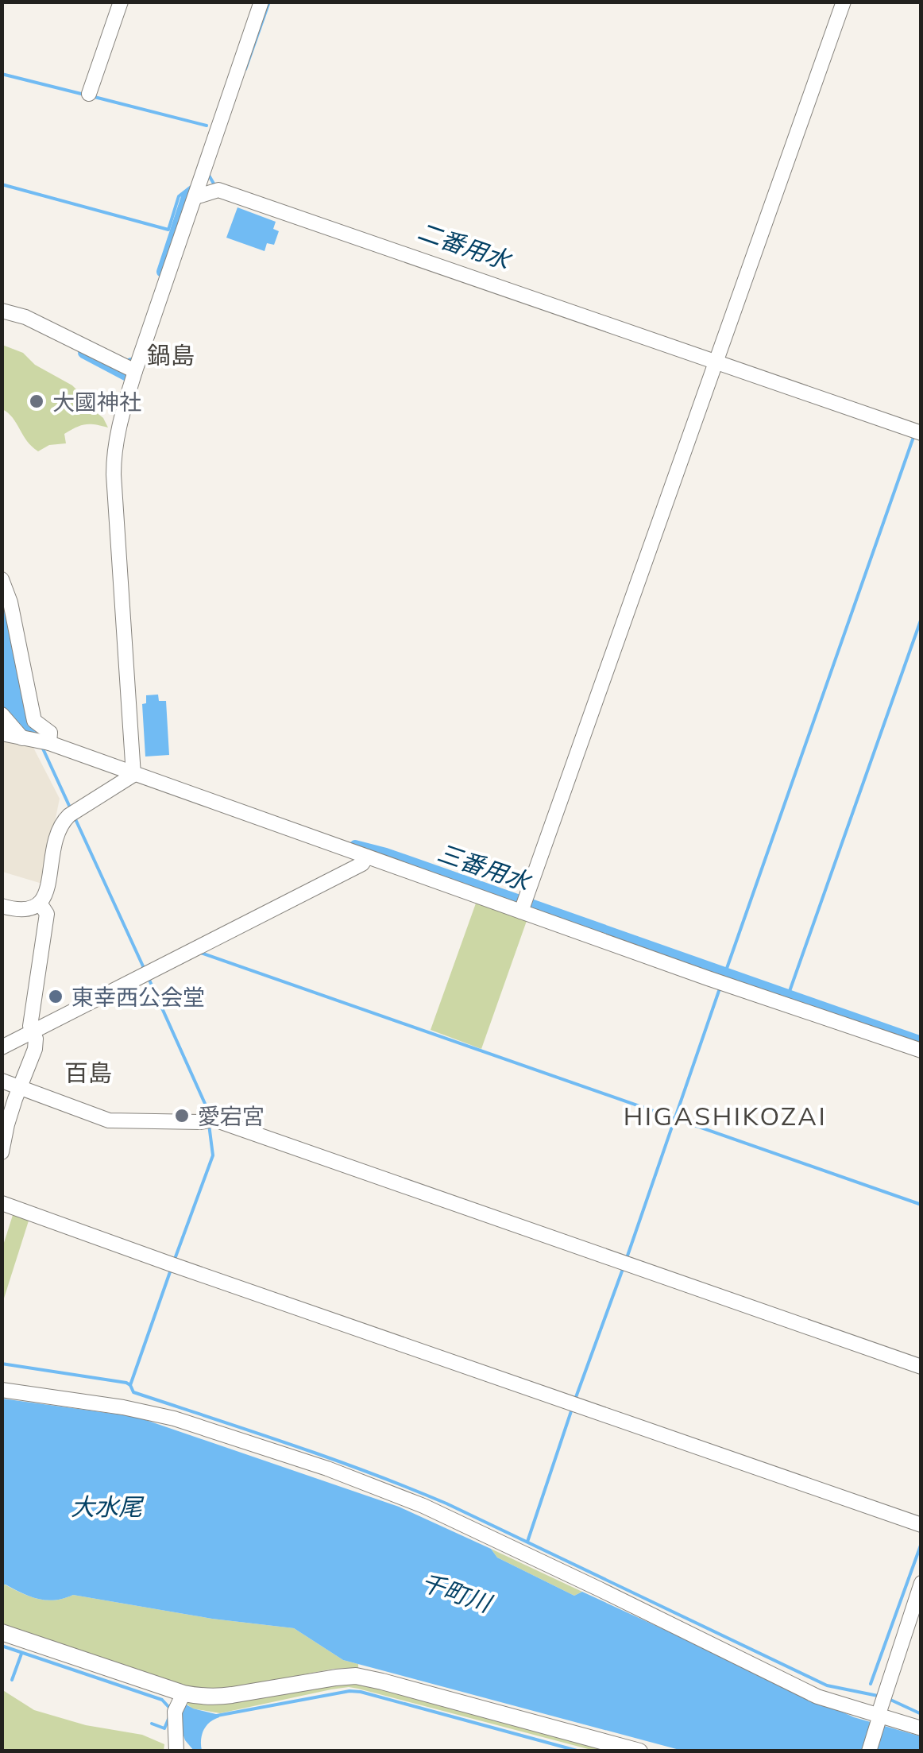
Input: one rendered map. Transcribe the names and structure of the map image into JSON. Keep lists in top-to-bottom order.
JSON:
{
  "districts": ["鍋島", "百島", "HIGASHIKOZAI"],
  "water": [
    "二番用水",
    "三番用水",
    "大水尾",
    "千町川"
  ],
  "places": ["大國神社", "東幸西公会堂", "愛宕宮"]
}
